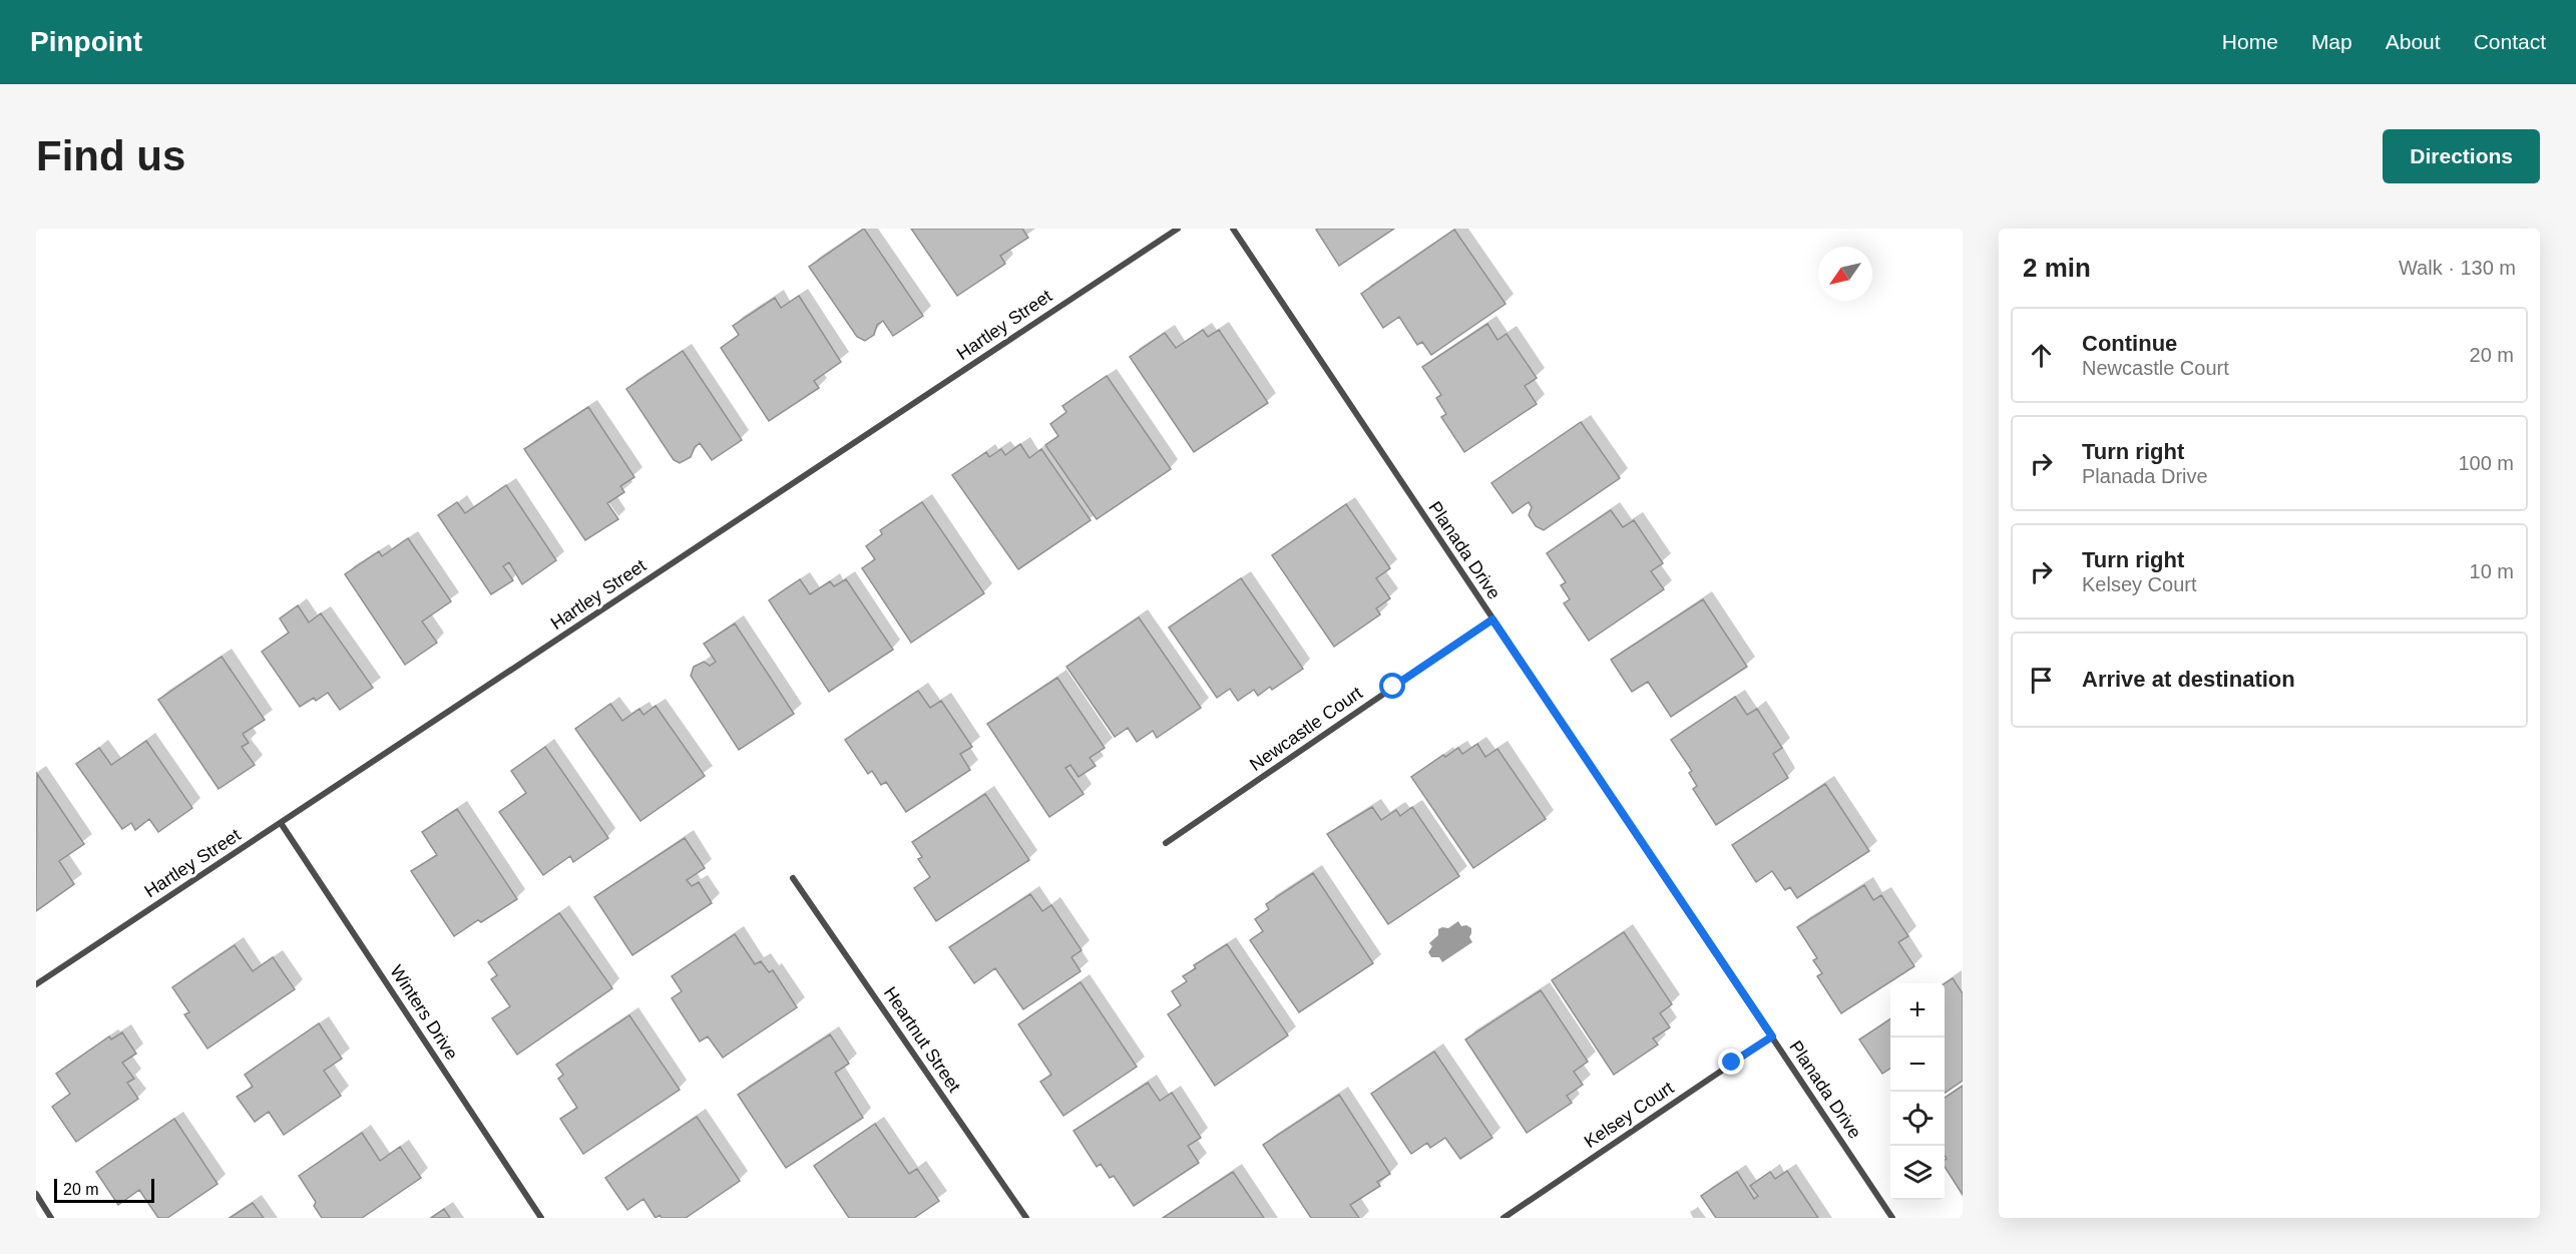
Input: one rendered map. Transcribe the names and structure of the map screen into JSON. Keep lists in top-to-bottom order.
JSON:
{
  "streets": {
    "street": [
      "Hartley Street",
      "Planada Drive",
      "Newcastle Court",
      "Winters Drive",
      "Heartnut Street",
      "Kelsey Court"
    ]
  },
  "crossings": [
    ["Hartley Street", "Winters Drive"],
    ["Planada Drive", "Newcastle Court"],
    ["Planada Drive", "Kelsey Court"]
  ],
  "scale_bar": "20 m",
  "north": "bottom left",
  "page": {
    "header": "Pinpoint",
    "nav": [
      "Home",
      "Map",
      "About",
      "Contact"
    ],
    "buttons": "Directions",
    "title": "Find us",
    "heading": ["2 min", "Walk · 130 m"],
    "list": [
      ["Continue", "Newcastle Court", "20 m"],
      ["Turn right", "Planada Drive", "100 m"],
      ["Turn right", "Kelsey Court", "10 m"],
      "Arrive at destination"
    ],
    "map_buttons": ["+", "−"],
    "scale": "20 m"
  }
}
